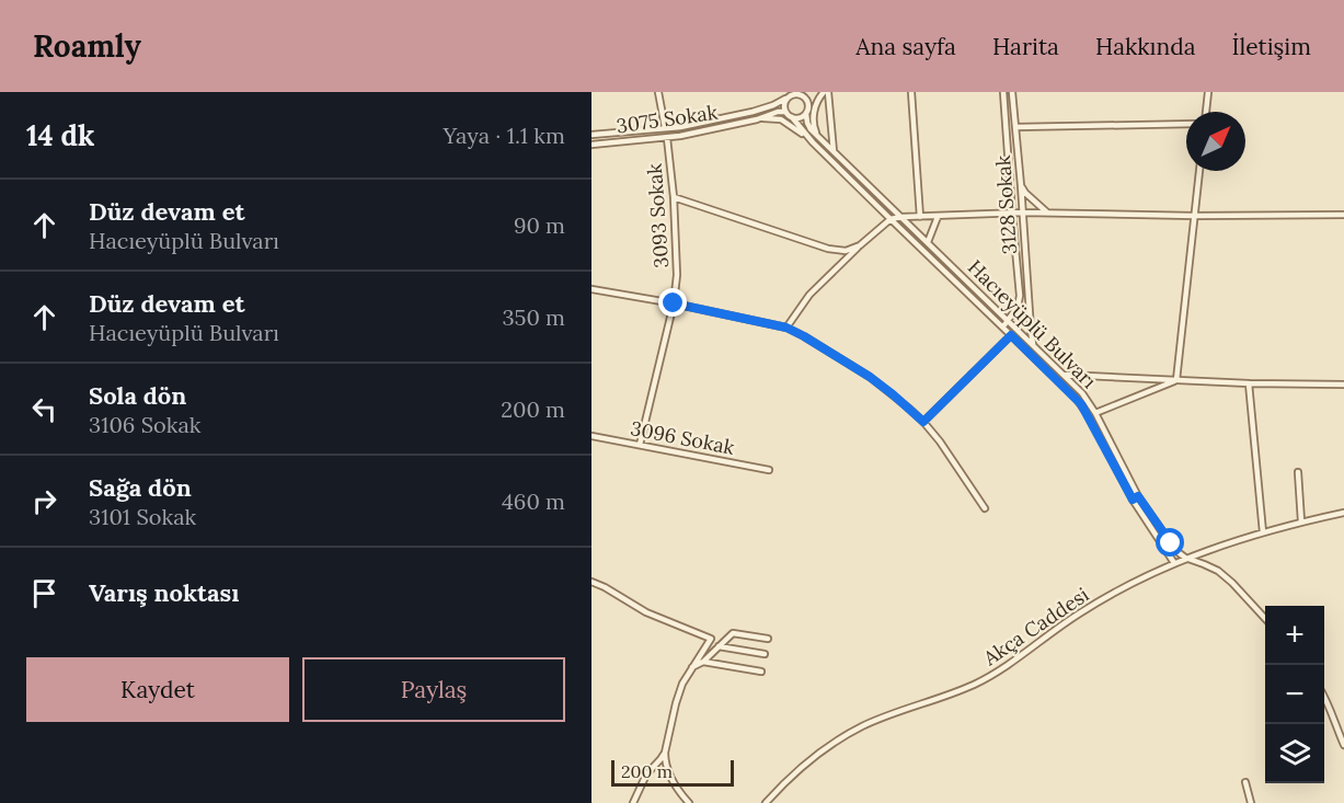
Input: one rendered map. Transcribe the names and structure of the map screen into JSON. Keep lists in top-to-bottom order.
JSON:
{
  "streets": {
    "street": [
      "3075 Sokak",
      "3128 Sokak",
      "3093 Sokak",
      "Hacıeyüplü Bulvarı",
      "3096 Sokak",
      "Akça Caddesi"
    ]
  },
  "crossings": [
    ["3075 Sokak", "3093 Sokak"],
    ["3075 Sokak", "Hacıeyüplü Bulvarı"],
    ["3128 Sokak", "Hacıeyüplü Bulvarı"],
    ["3093 Sokak", "3096 Sokak"],
    ["Hacıeyüplü Bulvarı", "Akça Caddesi"]
  ],
  "scale_bar": "200 m",
  "north": "top right",
  "page": {
    "header": "Roamly",
    "nav": [
      "Ana sayfa",
      "Harita",
      "Hakkında",
      "İletişim"
    ],
    "heading": ["14 dk", "Yaya · 1.1 km"],
    "list": [
      ["Düz devam et", "Hacıeyüplü Bulvarı", "90 m"],
      ["Düz devam et", "Hacıeyüplü Bulvarı", "350 m"],
      ["Sola dön", "3106 Sokak", "200 m"],
      ["Sağa dön", "3101 Sokak", "460 m"],
      "Varış noktası"
    ],
    "map_buttons": ["+", "−"],
    "buttons": ["Kaydet", "Paylaş"],
    "scale": "200 m"
  }
}
